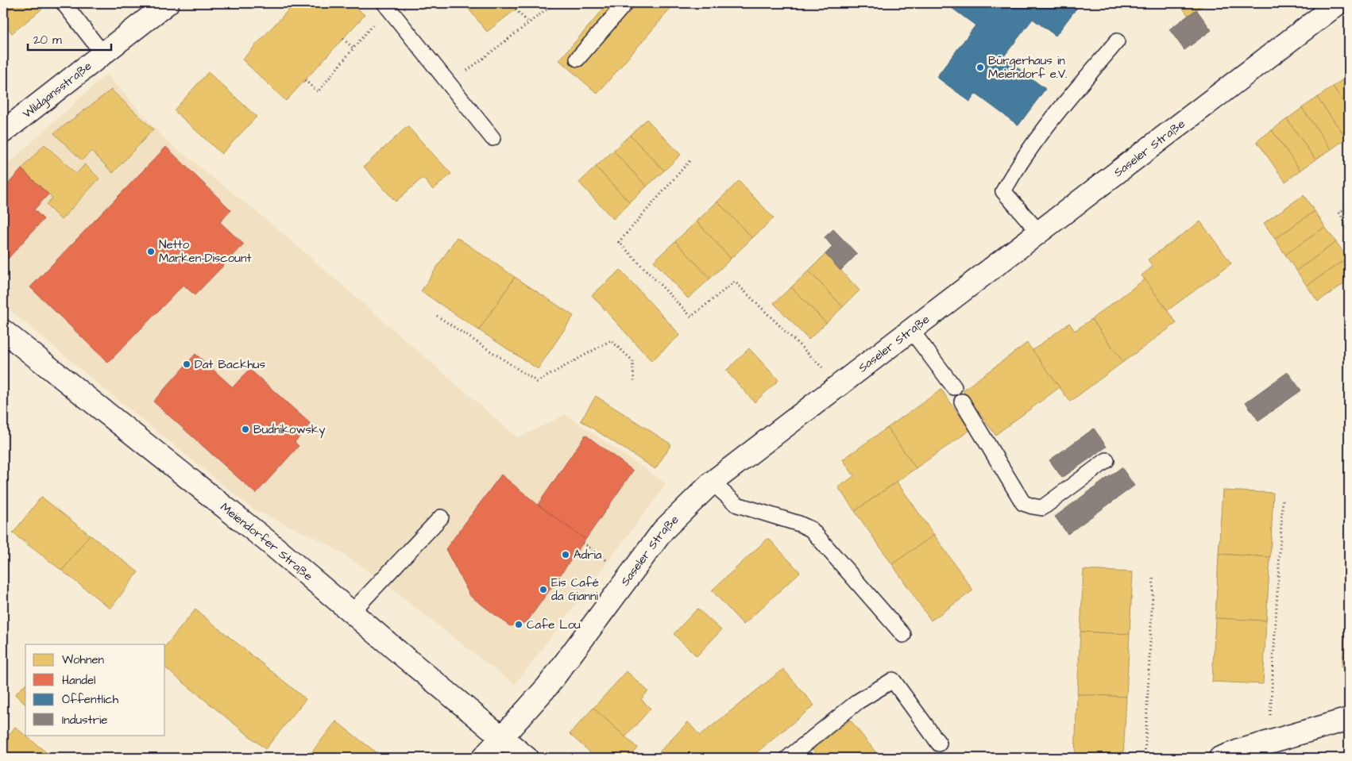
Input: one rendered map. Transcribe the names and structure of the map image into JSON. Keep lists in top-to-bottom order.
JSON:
{
  "streets": {
    "street": ["Wildgansstraße", "Saseler Straße", "Meiendorfer Straße"]
  },
  "crossings": [
    ["Saseler Straße", "Meiendorfer Straße"]
  ],
  "places": [
    "Bürgerhaus in Meiendorf e.V.",
    "Netto Marken-Discount",
    "Dat Backhus",
    "Budnikowsky",
    "Adria",
    "Eis Café da Gianni",
    "Cafe Lou"
  ],
  "legend": [
    "Wohnen",
    "Handel",
    "Öffentlich",
    "Industrie"
  ],
  "scale_bar": "20 m"
}
